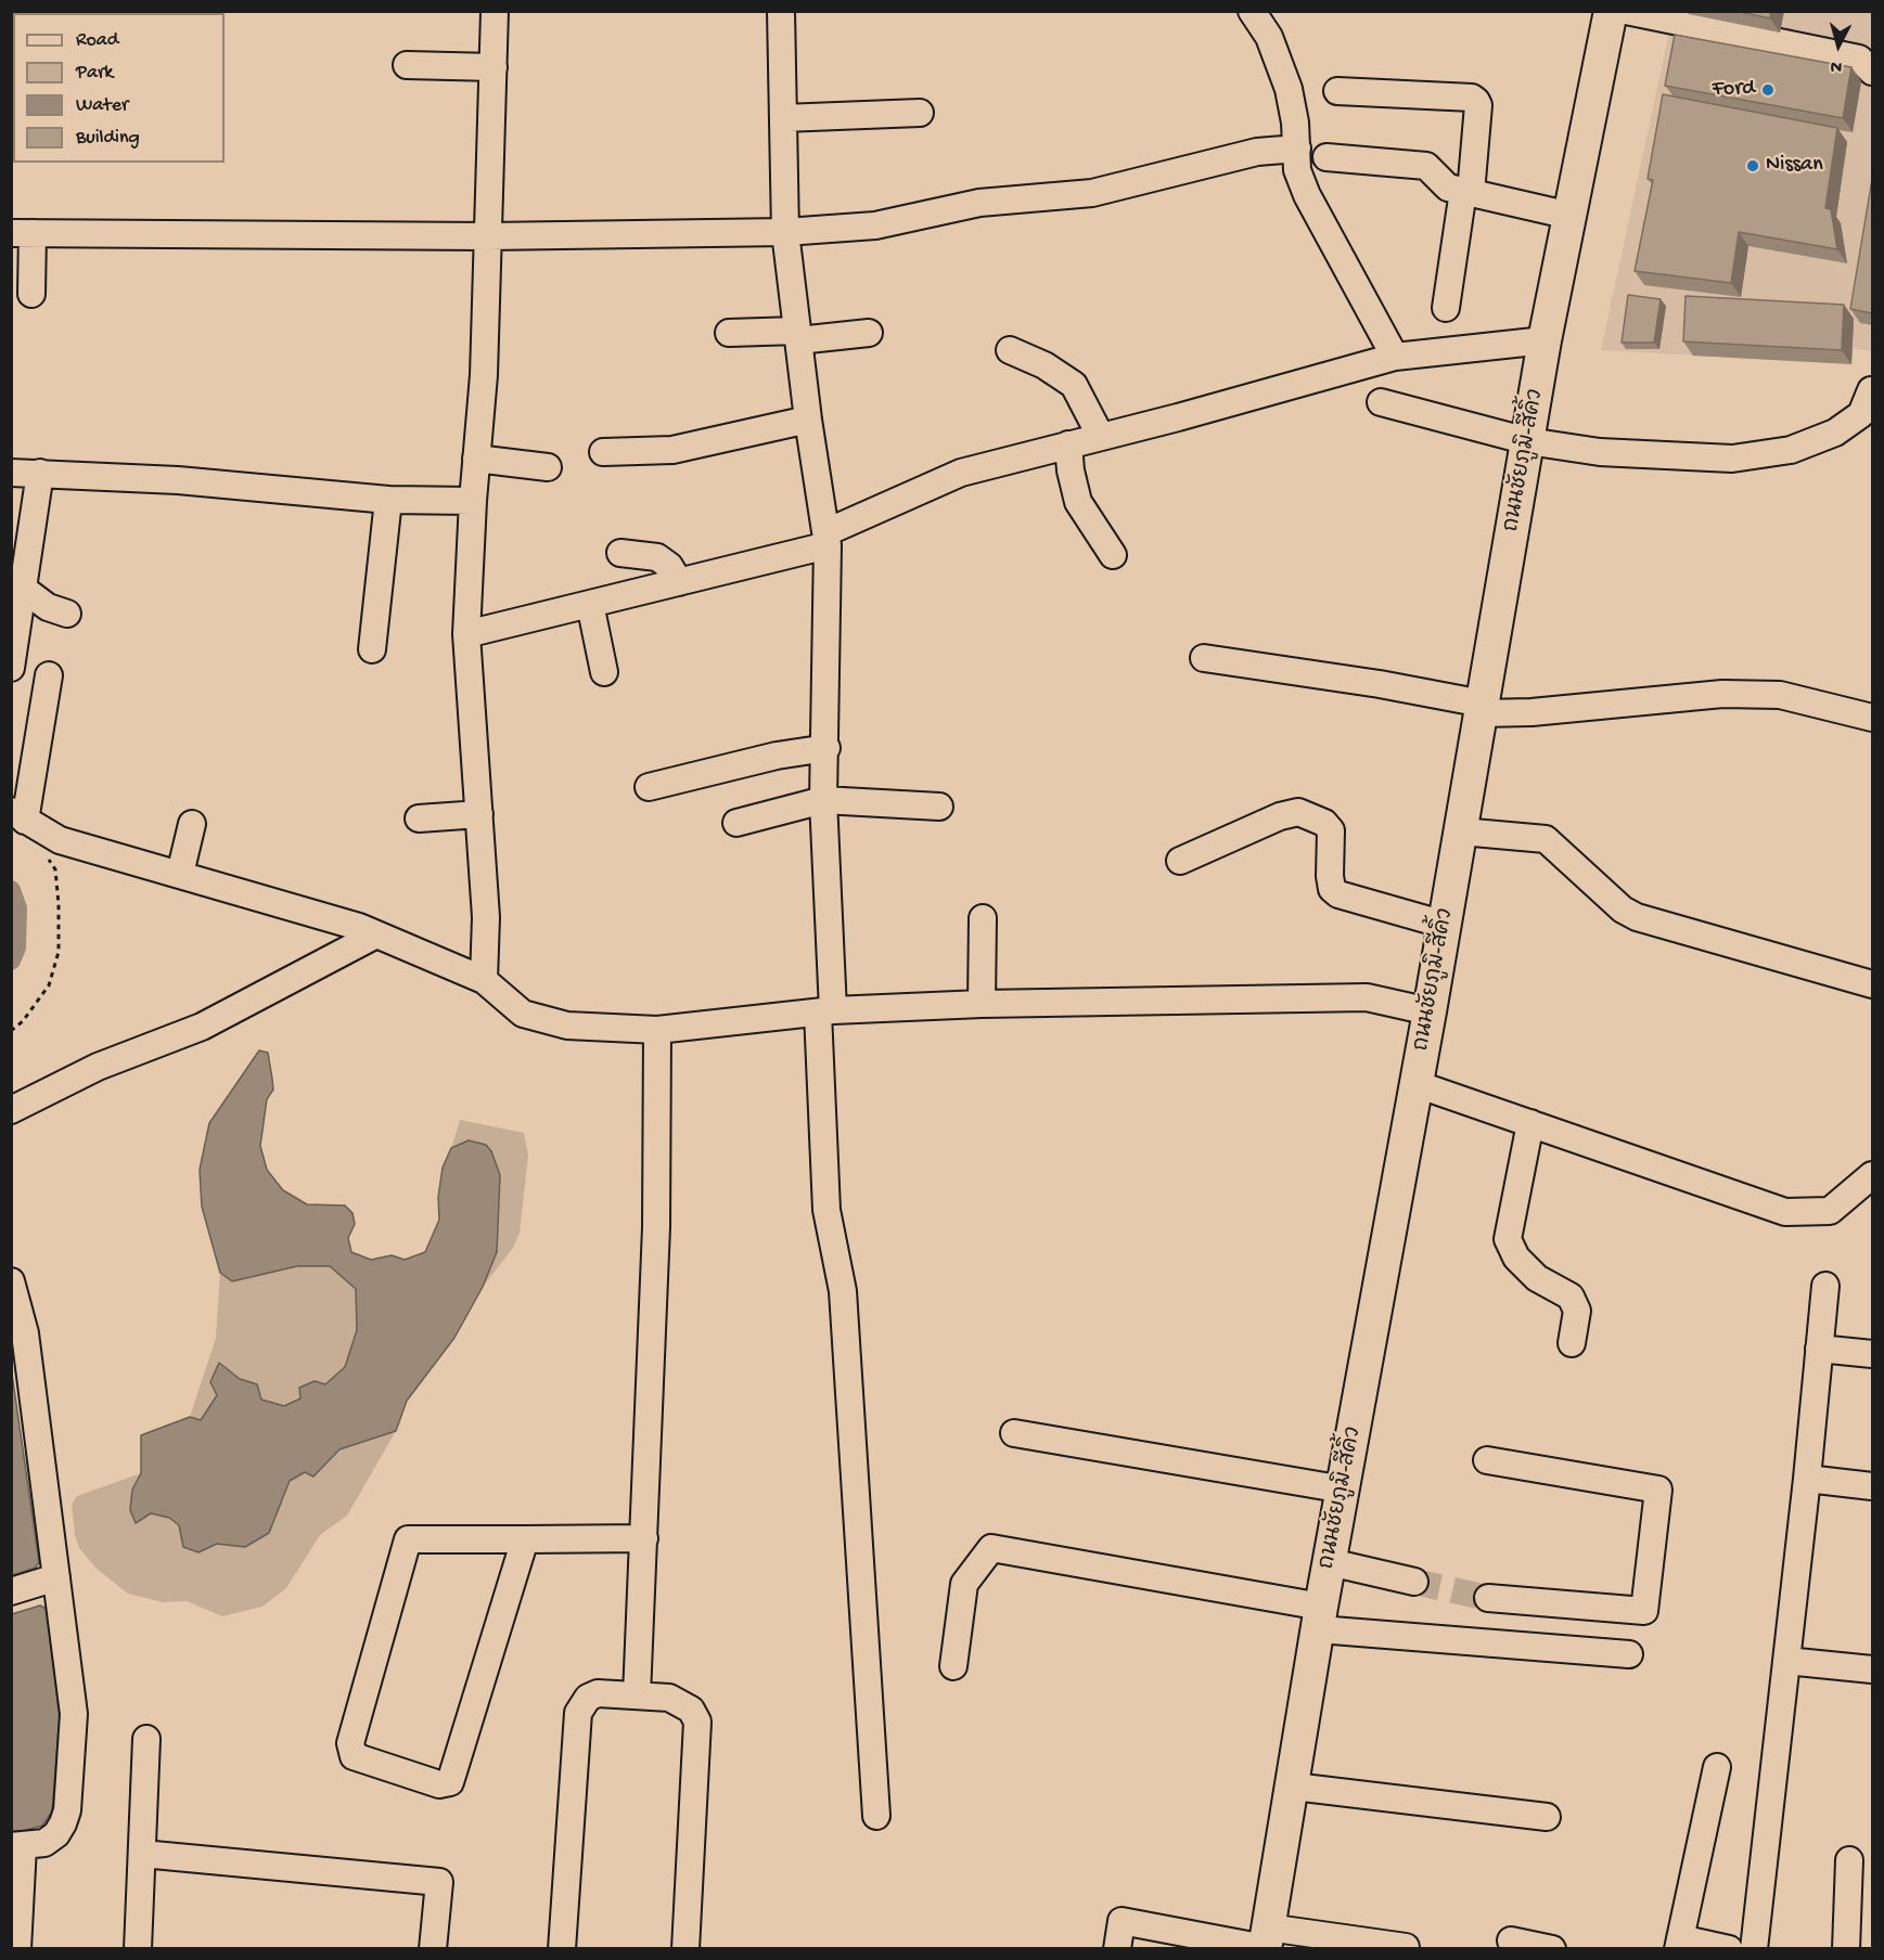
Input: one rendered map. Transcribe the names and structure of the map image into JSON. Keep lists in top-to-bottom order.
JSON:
{
  "streets": {
    "main road": ["ถนนชัยภูมิ-สีคิ้ว"]
  },
  "places": ["Ford", "Nissan"],
  "legend": [
    "Road",
    "Park",
    "Water",
    "Building"
  ],
  "north": "bottom"
}
